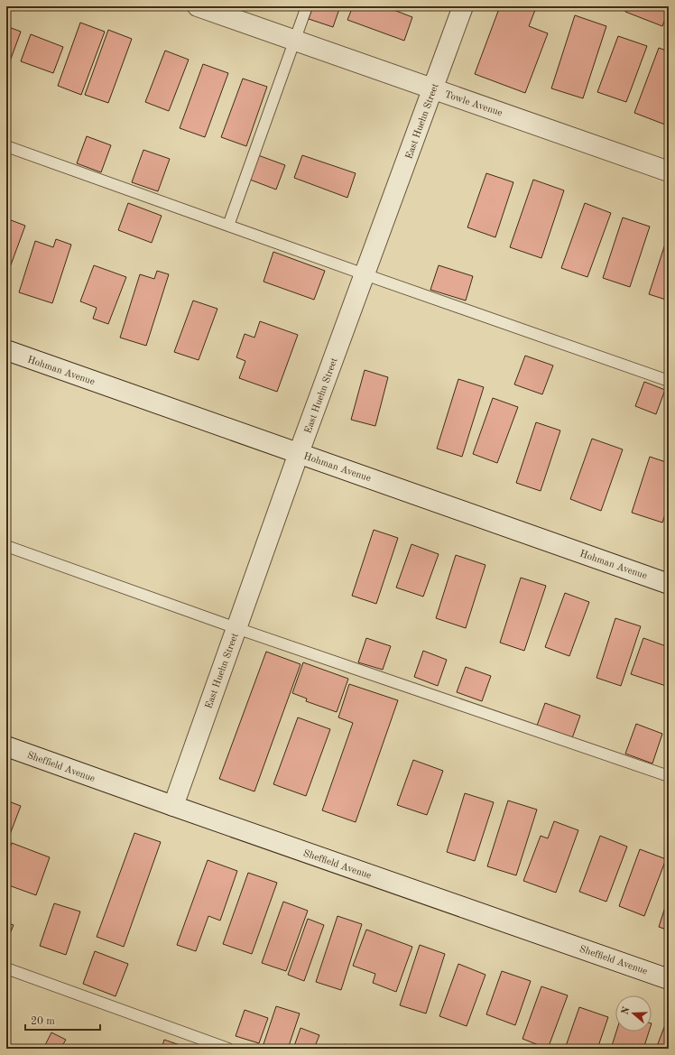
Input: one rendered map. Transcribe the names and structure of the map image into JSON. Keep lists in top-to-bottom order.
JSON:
{
  "streets": {
    "street": [
      "Towle Avenue",
      "East Huehn Street",
      "Hohman Avenue",
      "Sheffield Avenue"
    ]
  },
  "crossings": [
    ["Towle Avenue", "East Huehn Street"],
    ["East Huehn Street", "Hohman Avenue"],
    ["East Huehn Street", "Sheffield Avenue"]
  ],
  "scale_bar": "20 m",
  "north": "left"
}
